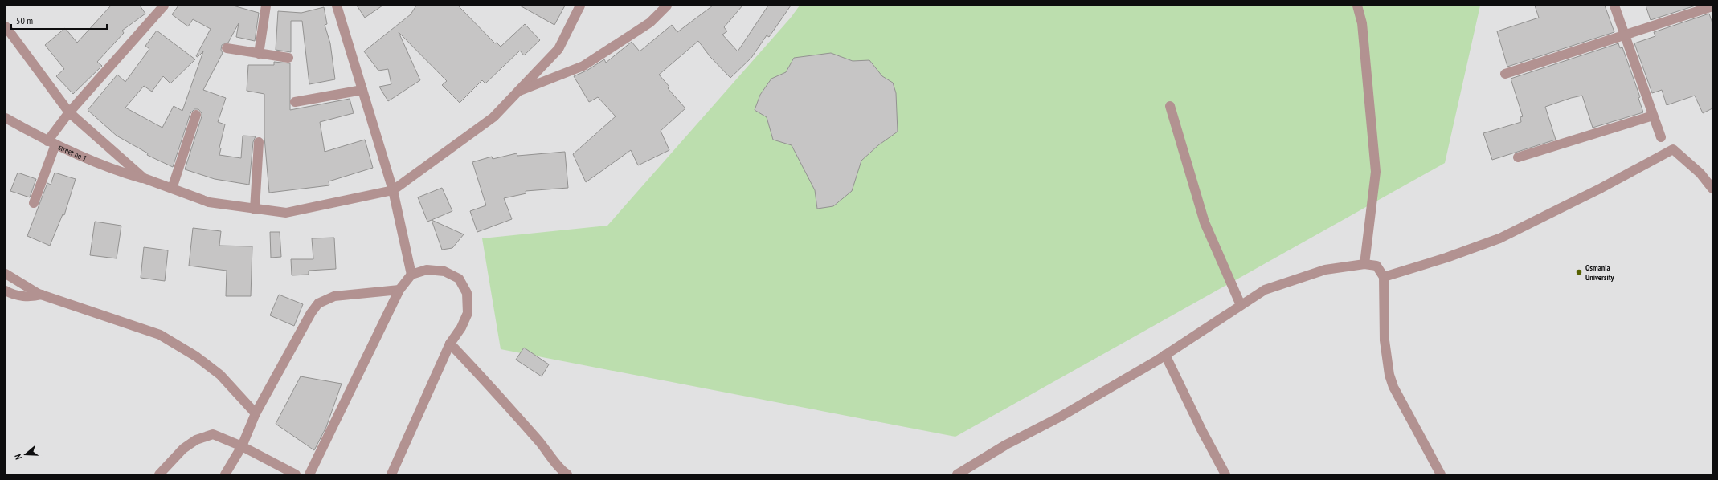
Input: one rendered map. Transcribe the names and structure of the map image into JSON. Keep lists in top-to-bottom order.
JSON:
{
  "streets": {
    "street": ["street no 1"]
  },
  "places": ["Osmania University"],
  "scale_bar": "50 m",
  "north": "left"
}
